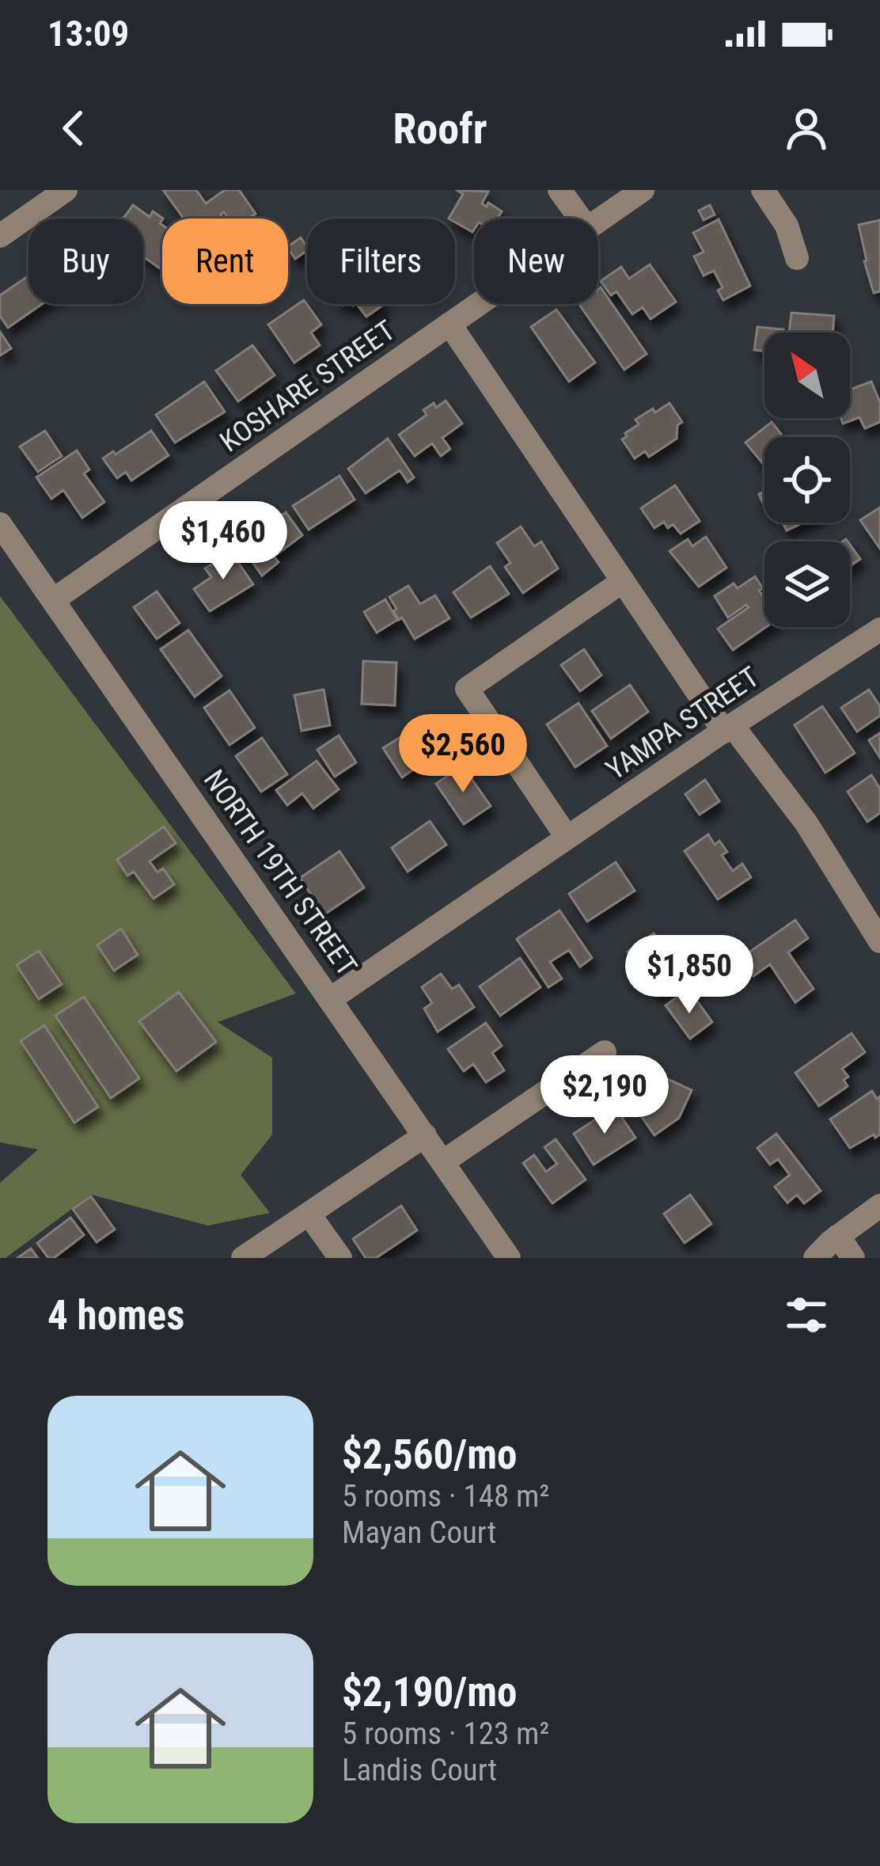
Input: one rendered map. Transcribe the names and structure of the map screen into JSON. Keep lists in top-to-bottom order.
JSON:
{
  "streets": {
    "street": ["KOSHARE STREET", "YAMPA STREET", "NORTH 19TH STREET"]
  },
  "crossings": [
    ["KOSHARE STREET", "NORTH 19TH STREET"],
    ["YAMPA STREET", "NORTH 19TH STREET"]
  ],
  "north": "top left",
  "page": {
    "status": "13:09",
    "header": "Roofr",
    "chip": [
      "Buy",
      "Rent",
      "Filters",
      "New"
    ],
    "price": [
      "$1,460",
      "$2,560",
      "$1,850",
      "$2,190"
    ],
    "heading": "4 homes",
    "list": [
      {
        "name": "$2,560/mo",
        "note": "5 rooms · 148 m² · Mayan Court"
      },
      {
        "name": "$2,190/mo",
        "note": "5 rooms · 123 m² · Landis Court"
      }
    ]
  }
}
